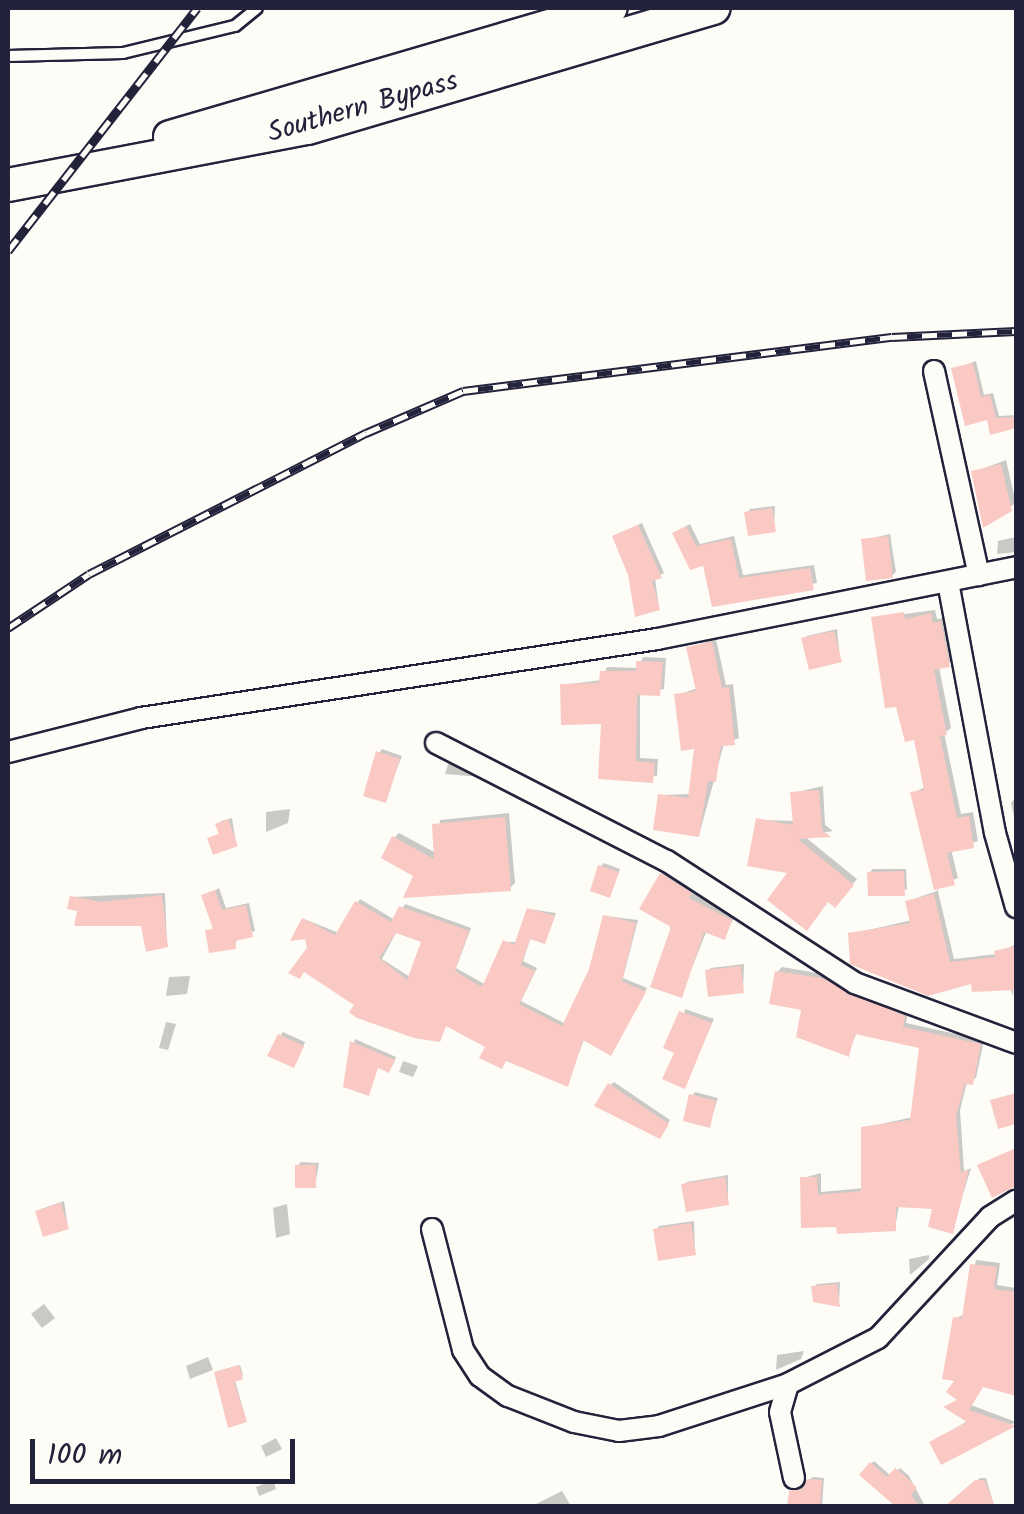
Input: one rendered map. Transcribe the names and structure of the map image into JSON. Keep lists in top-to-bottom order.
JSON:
{
  "streets": {
    "highway": ["Southern Bypass"]
  },
  "scale_bar": "100 m"
}
